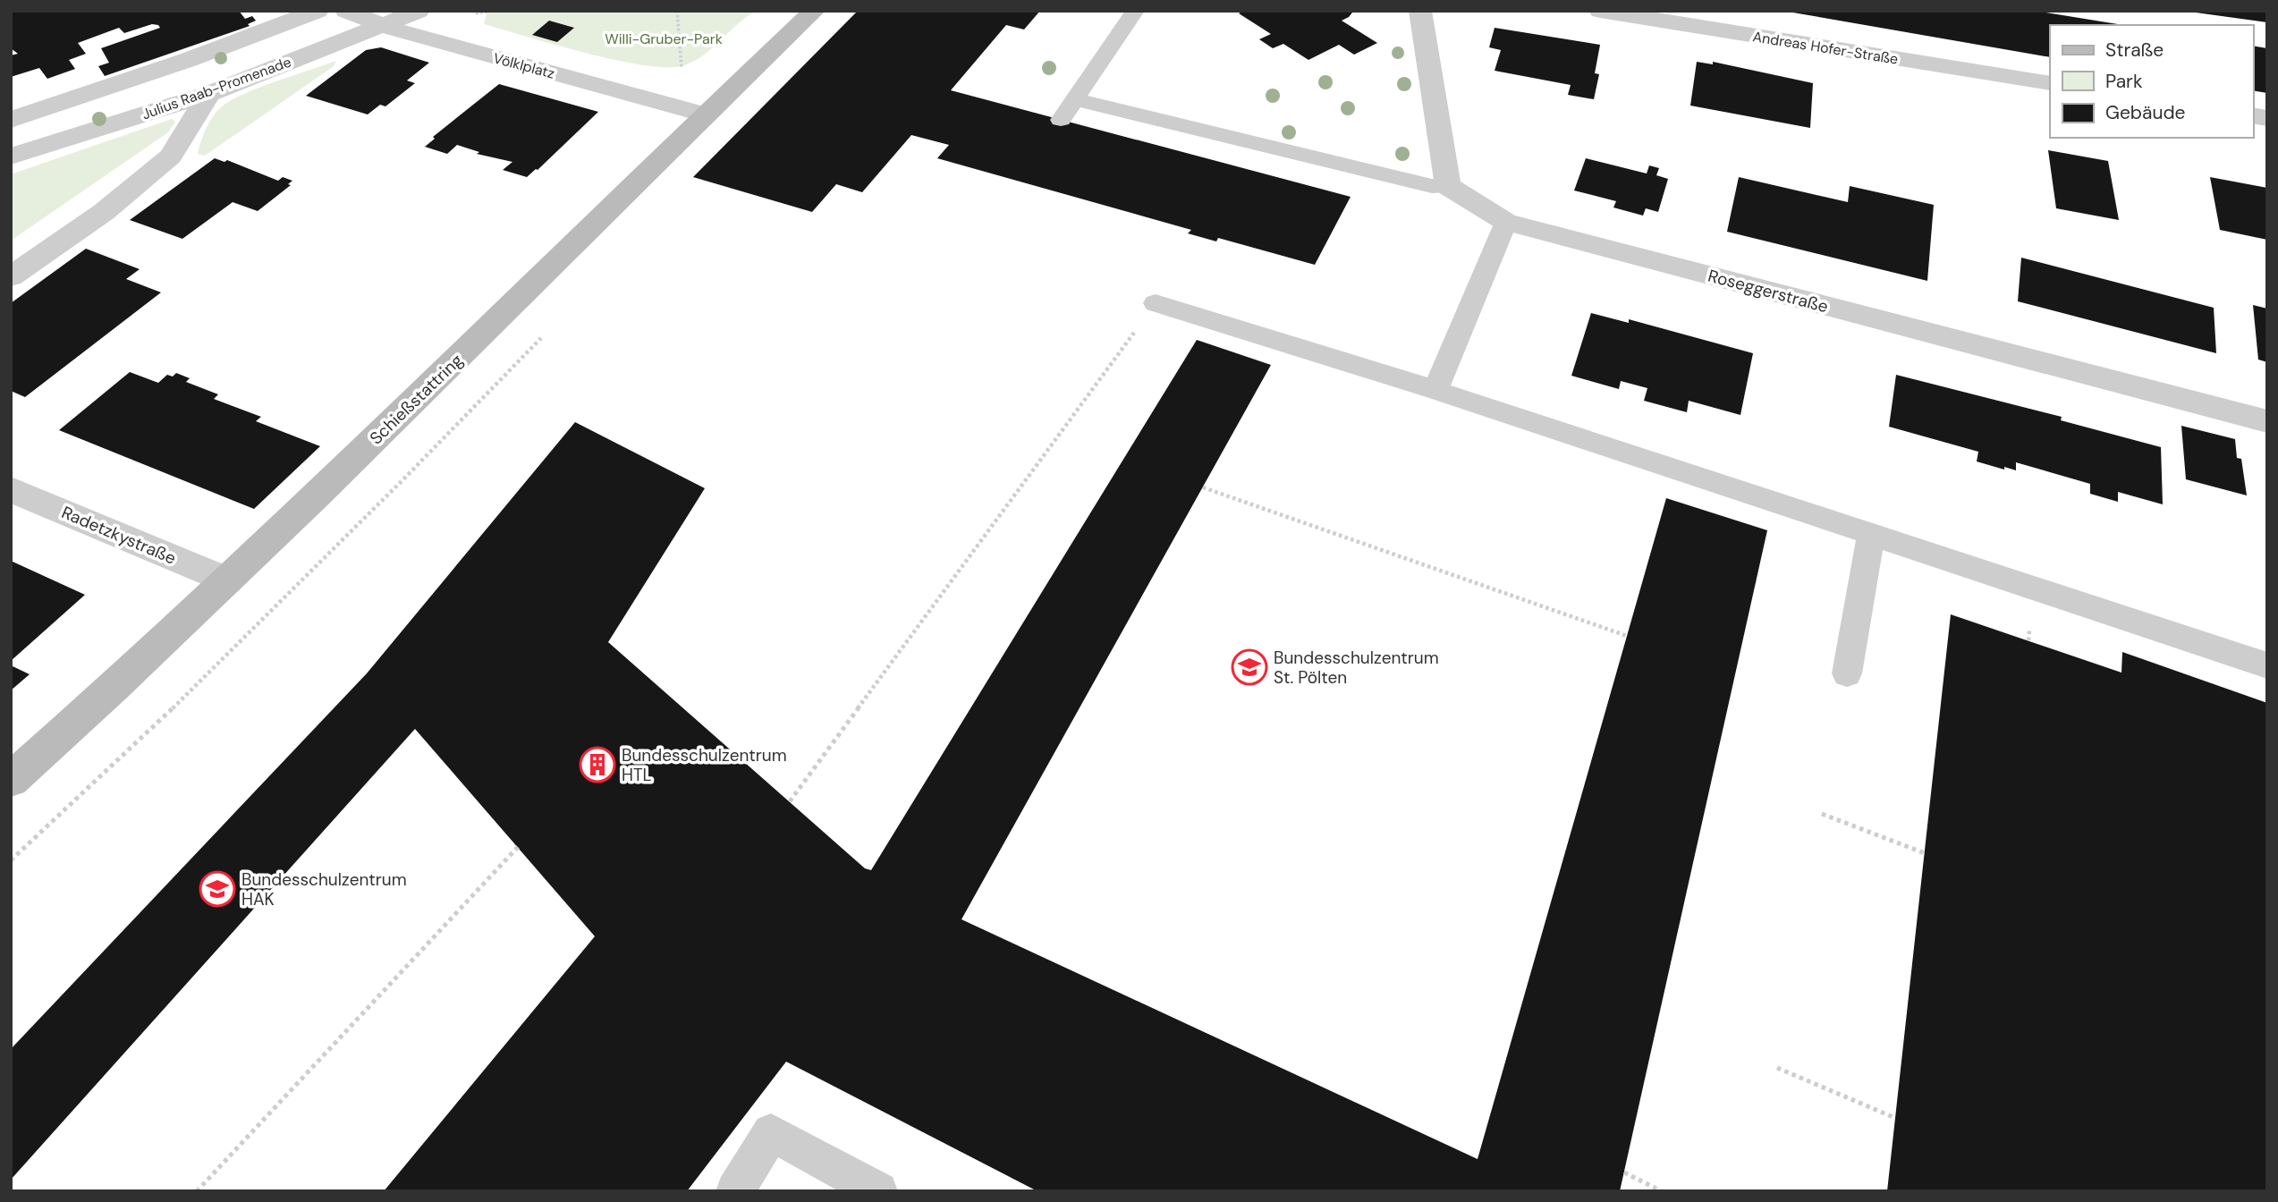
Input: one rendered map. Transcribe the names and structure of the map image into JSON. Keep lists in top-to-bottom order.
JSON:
{
  "streets": {
    "main road": ["Schießstattring"],
    "street": [
      "Andreas Hofer-Straße",
      "Völklplatz",
      "Julius Raab-Promenade",
      "Roseggerstraße",
      "Radetzkystraße"
    ]
  },
  "crossings": [
    ["Völklplatz", "Julius Raab-Promenade"],
    ["Völklplatz", "Schießstattring"],
    ["Schießstattring", "Radetzkystraße"]
  ],
  "parks": ["Willi-Gruber-Park"],
  "places": {
    "school or university": ["Bundesschulzentrum St. Pölten", "Bundesschulzentrum HAK"],
    "building": ["Bundesschulzentrum HTL"]
  },
  "legend": ["Straße", "Park", "Gebäude"]
}
